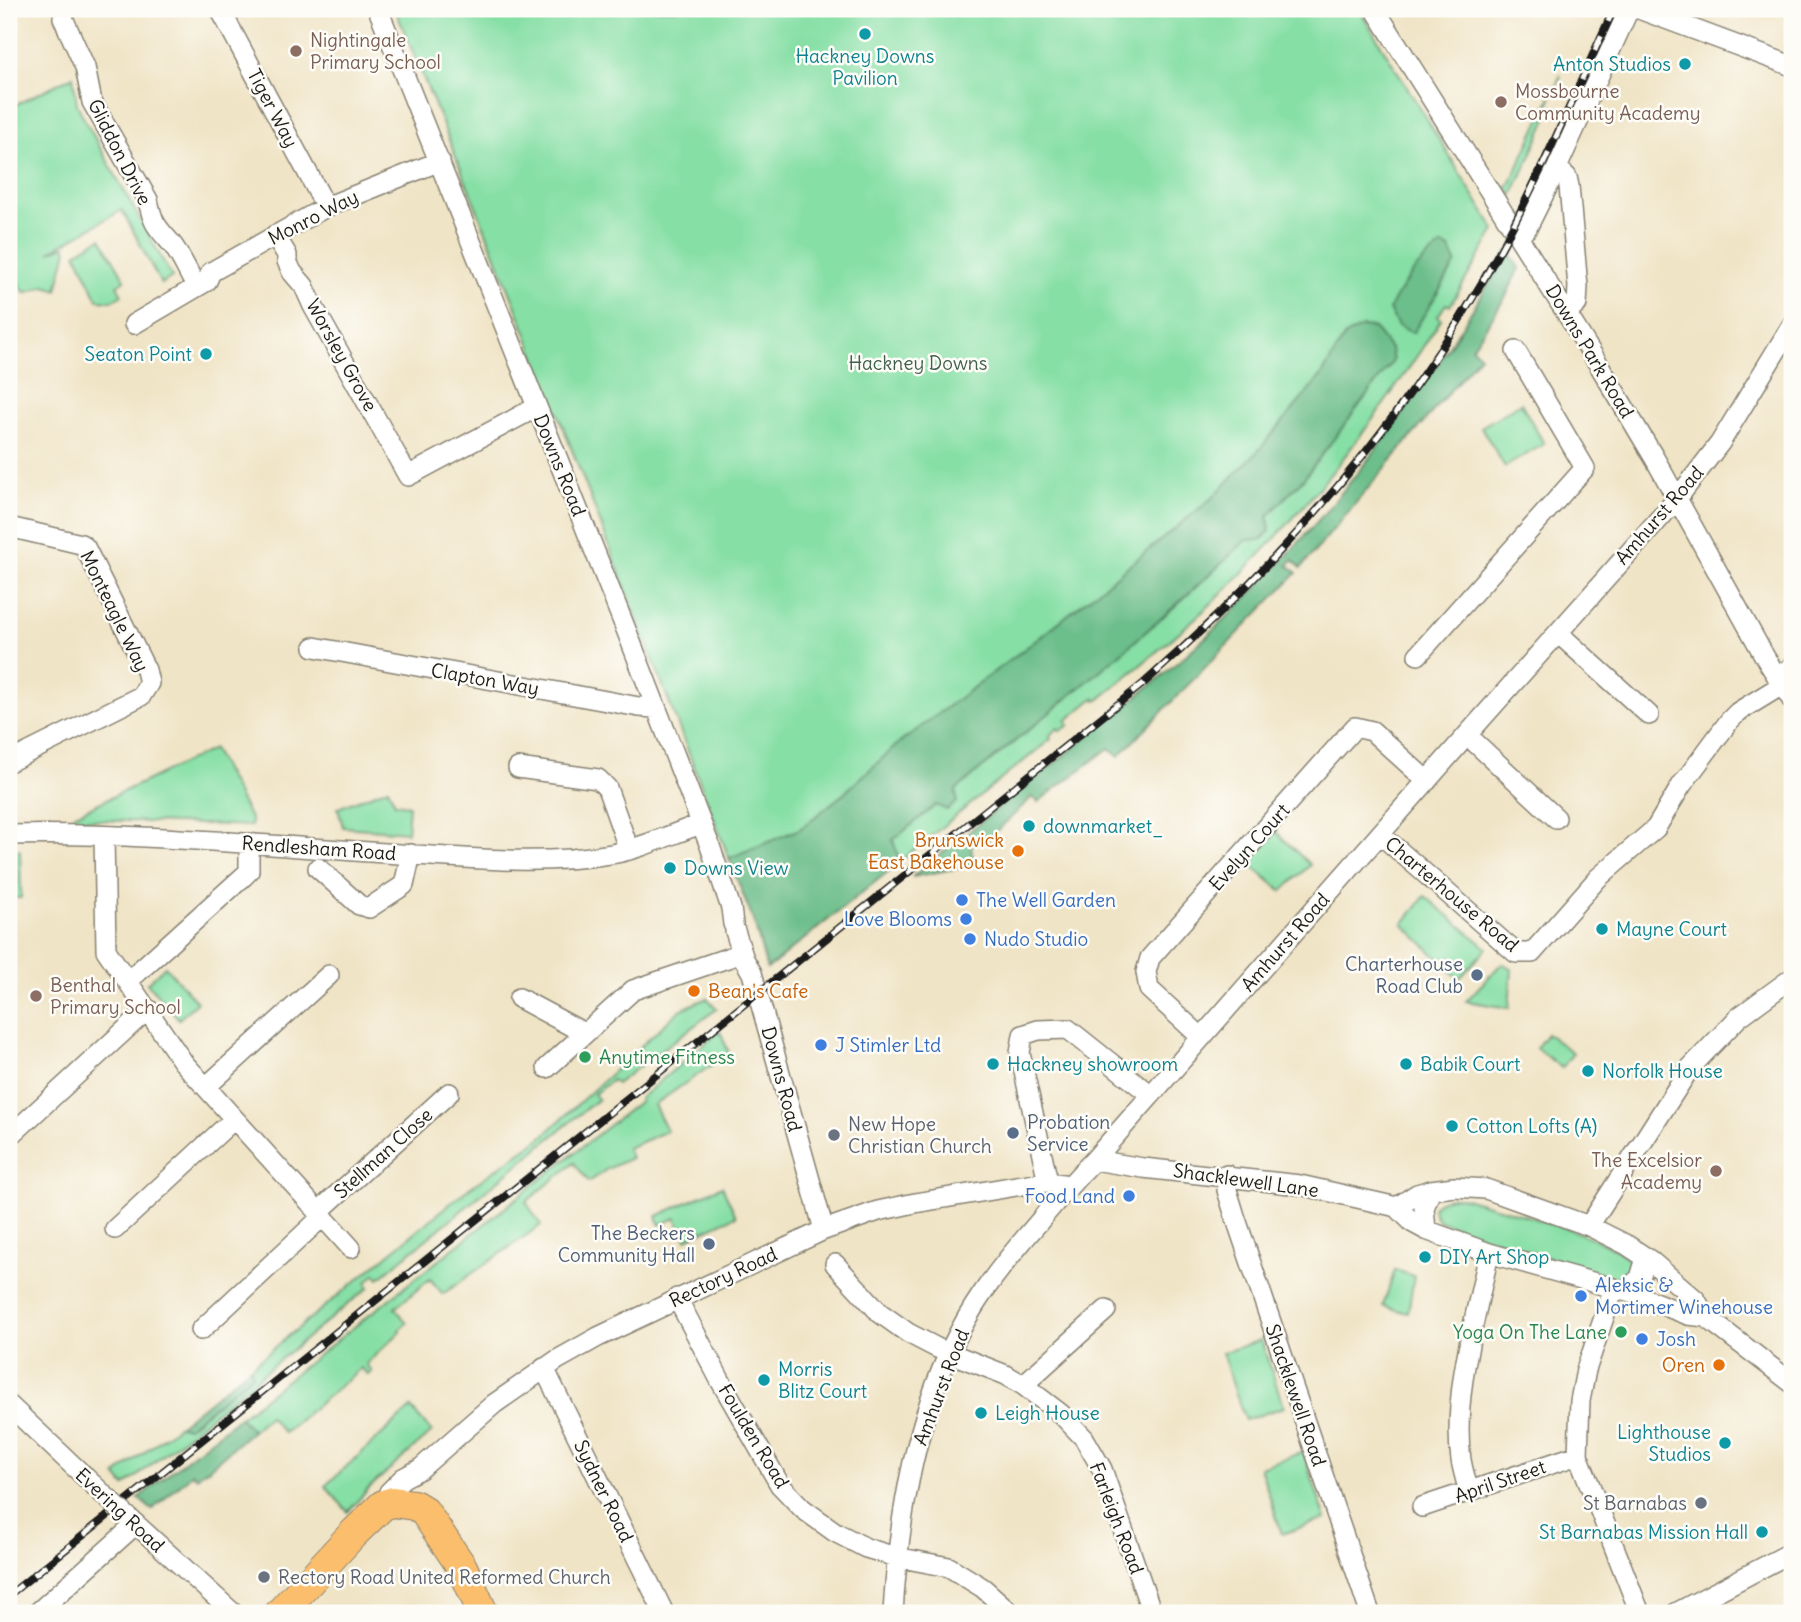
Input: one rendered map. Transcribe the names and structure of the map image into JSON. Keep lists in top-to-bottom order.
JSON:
{
  "streets": {
    "highway": ["Rectory Road"],
    "street": [
      "Tiger Way",
      "Gliddon Drive",
      "Monro Way",
      "Downs Park Road",
      "Worsley Grove",
      "Downs Road",
      "Amhurst Road",
      "Monteagle Way",
      "Clapton Way",
      "Evelyn Court",
      "Rendlesham Road",
      "Charterhouse Road",
      "Stellman Close",
      "Shacklewell Lane",
      "Shacklewell Road",
      "Foulden Road",
      "April Street",
      "Sydner Road",
      "Evering Road",
      "Farleigh Road"
    ]
  },
  "crossings": [
    ["Tiger Way", "Monro Way"],
    ["Gliddon Drive", "Monro Way"],
    ["Monro Way", "Worsley Grove"],
    ["Monro Way", "Downs Road"],
    ["Downs Park Road", "Amhurst Road"],
    ["Downs Park Road", "Charterhouse Road"],
    ["Worsley Grove", "Downs Road"],
    ["Downs Road", "Clapton Way"],
    ["Downs Road", "Rendlesham Road"],
    ["Downs Road", "Rectory Road"],
    ["Amhurst Road", "Evelyn Court"],
    ["Amhurst Road", "Charterhouse Road"],
    ["Amhurst Road", "Shacklewell Lane"],
    ["Amhurst Road", "Rectory Road"],
    ["Amhurst Road", "Foulden Road"],
    ["Amhurst Road", "Farleigh Road"],
    ["Rendlesham Road", "Stellman Close"],
    ["Shacklewell Lane", "Shacklewell Road"],
    ["Rectory Road", "Foulden Road"],
    ["Rectory Road", "Sydner Road"]
  ],
  "parks": ["Hackney Downs"],
  "places": [
    "Hackney Downs Pavilion",
    "Nightingale Primary School",
    "Anton Studios",
    "Mossbourne Community Academy",
    "Seaton Point",
    "downmarket_",
    "Brunswick East Bakehouse",
    "Downs View",
    "The Well Garden",
    "Love Blooms",
    "Mayne Court",
    "Nudo Studio",
    "Charterhouse Road Club",
    "Bean's Cafe",
    "Benthal Primary School",
    "J Stimler Ltd",
    "Anytime Fitness",
    "Hackney showroom",
    "Babik Court",
    "Norfolk House",
    "Cotton Lofts (A)",
    "Probation Service",
    "New Hope Christian Church",
    "The Excelsior Academy",
    "Food Land",
    "The Beckers Community Hall",
    "DIY Art Shop",
    "Aleksic & Mortimer Winehouse",
    "Yoga On The Lane",
    "Josh",
    "Oren",
    "Morris Blitz Court",
    "Leigh House",
    "Lighthouse Studios",
    "St Barnabas",
    "St Barnabas Mission Hall",
    "Rectory Road United Reformed Church"
  ]
}
